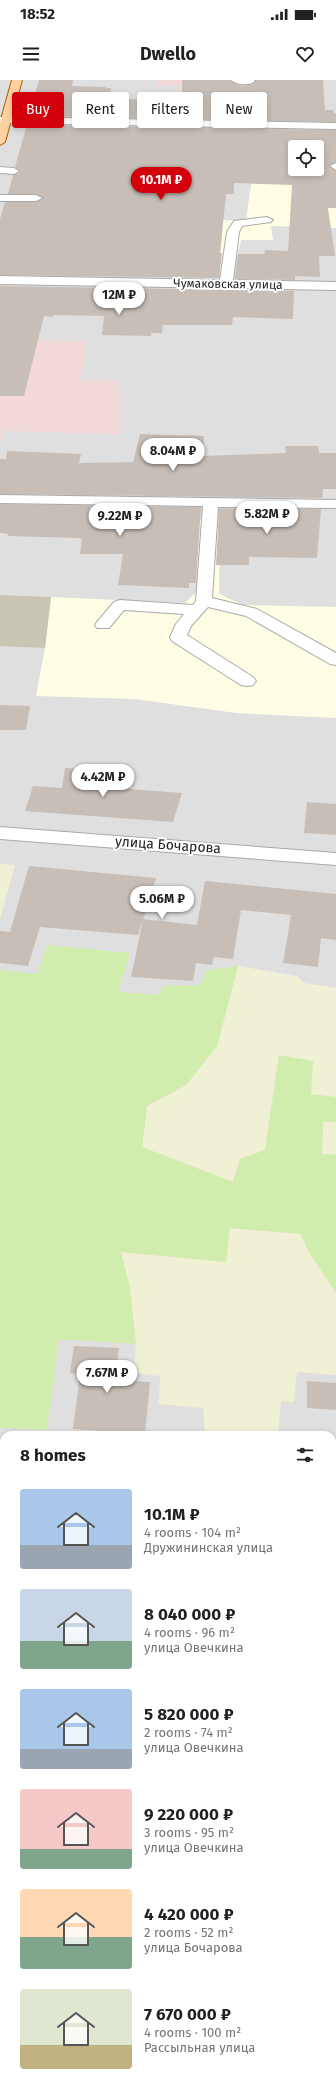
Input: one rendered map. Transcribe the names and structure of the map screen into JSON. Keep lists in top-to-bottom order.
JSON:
{
  "streets": {
    "street": ["Чумаковская улица", "улица Бочарова"]
  },
  "page": {
    "status": "18:52",
    "header": "Dwello",
    "chip": [
      "Buy",
      "Rent",
      "Filters",
      "New"
    ],
    "price": [
      "10.1M ₽",
      "12M ₽",
      "8.04M ₽",
      "5.82M ₽",
      "9.22M ₽",
      "4.42M ₽",
      "5.06M ₽",
      "7.67M ₽"
    ],
    "heading": "8 homes",
    "list": [
      {
        "name": "10.1M ₽",
        "note": "4 rooms · 104 m² · Дружининская улица"
      },
      {
        "name": "8 040 000 ₽",
        "note": "4 rooms · 96 m² · улица Овечкина"
      },
      {
        "name": "5 820 000 ₽",
        "note": "2 rooms · 74 m² · улица Овечкина"
      },
      {
        "name": "9 220 000 ₽",
        "note": "3 rooms · 95 m² · улица Овечкина"
      },
      {
        "name": "4 420 000 ₽",
        "note": "2 rooms · 52 m² · улица Бочарова"
      },
      {
        "name": "7 670 000 ₽",
        "note": "4 rooms · 100 m² · Рассыльная улица"
      }
    ]
  }
}
